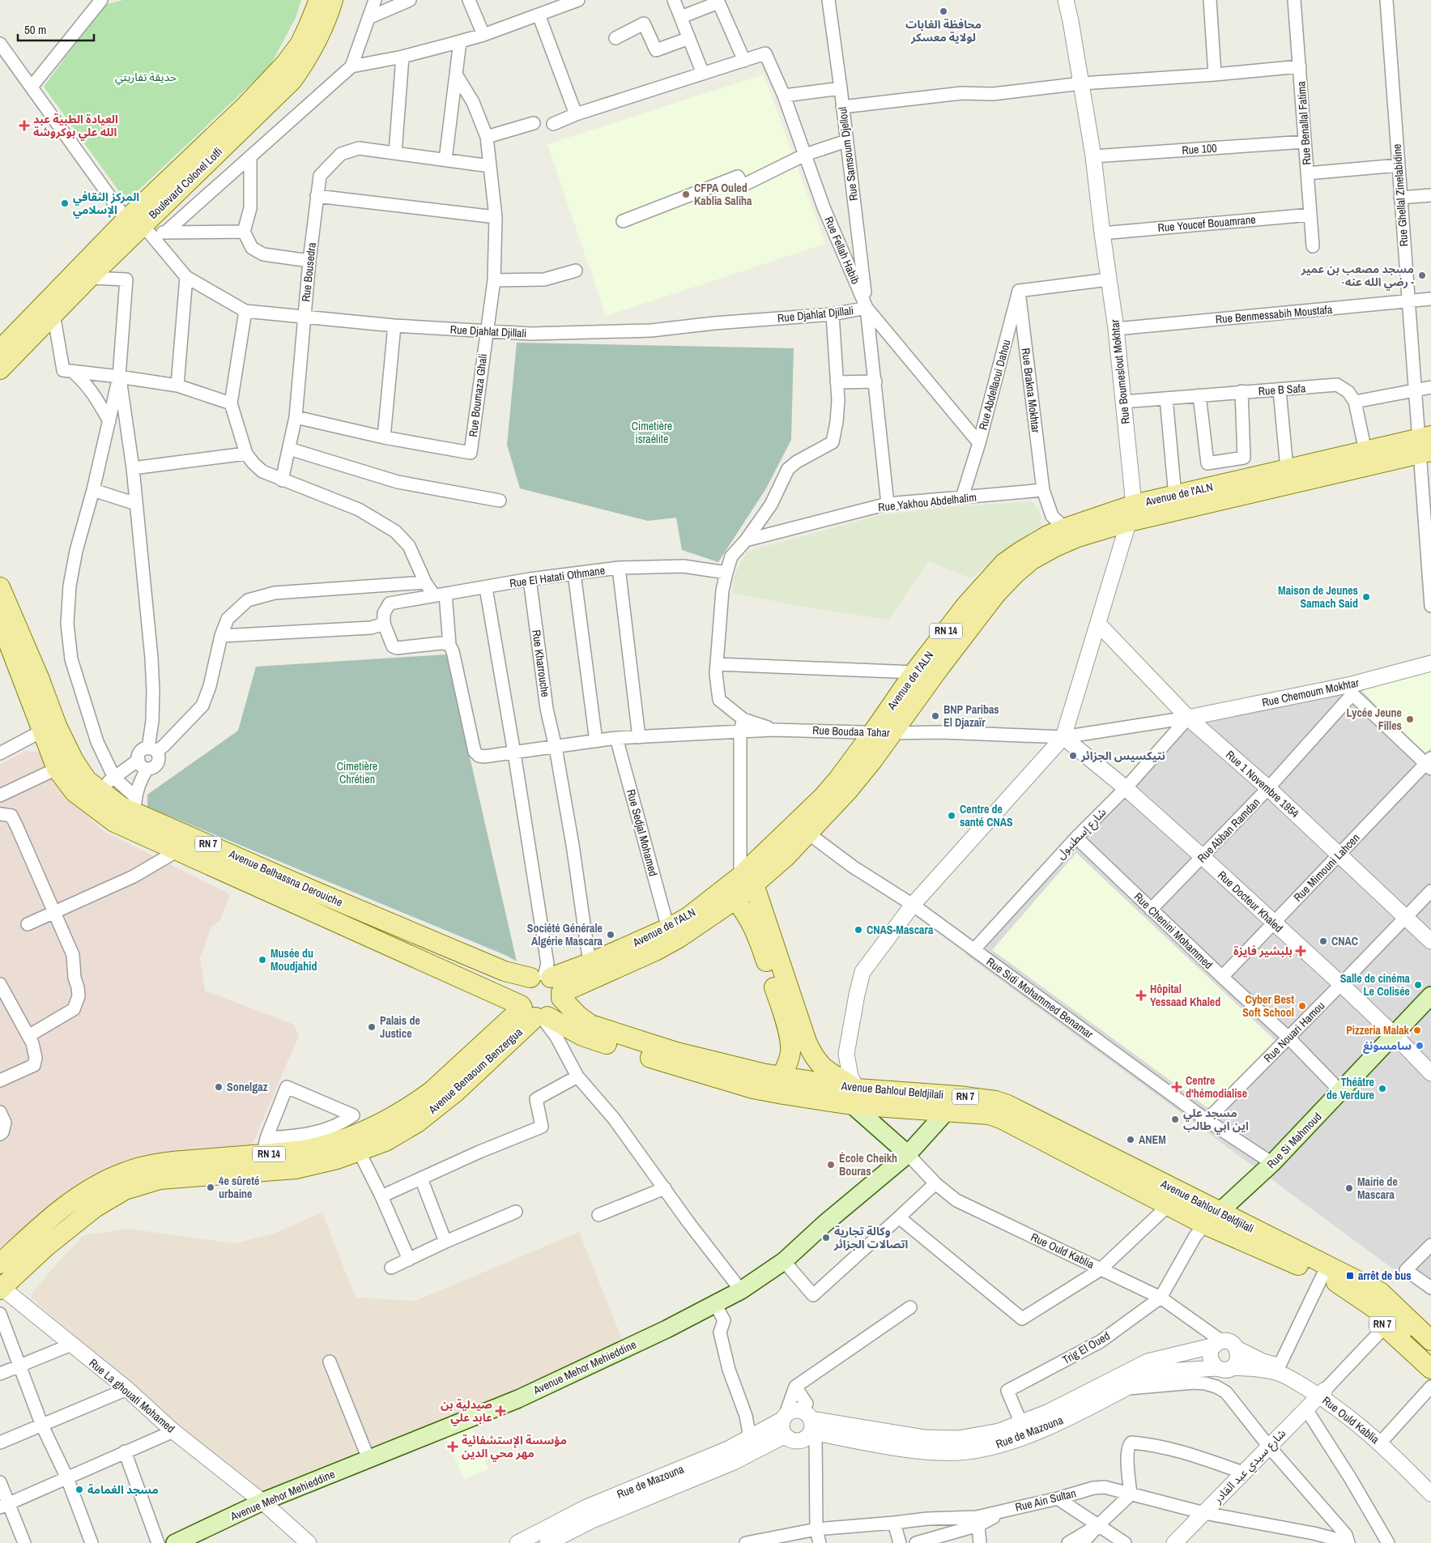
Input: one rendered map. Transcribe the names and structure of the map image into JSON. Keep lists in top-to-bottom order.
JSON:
{
  "streets": {
    "main road": [
      "Boulevard Colonel Lotfi",
      "Avenue de l'ALN",
      "RN 14",
      "RN 7",
      "Avenue Belhassna Derouiche",
      "Avenue Benaoum Benzergua",
      "Avenue Bahloul Beldjilali",
      "Rue Si Mahmoud",
      "Avenue Mehor Mehieddine"
    ],
    "street": [
      "Rue Benallal Fatima",
      "Rue 100",
      "Rue Samsoum Djelloul",
      "Rue Ghellal Zinelabidine",
      "Rue Youcef Bouamrane",
      "Rue Fellah Habib",
      "Rue Bousedra",
      "Rue Djahlat Djillali",
      "Rue Benmessabih Moustafa",
      "Rue Boumeslout Mokhtar",
      "Rue Abdellaoui Dahou",
      "Rue B Safa",
      "Rue Brakna Mokhtar",
      "Rue Boumaza Ghali",
      "Rue Yakhou Abdelhalim",
      "Rue El Hatati Othmane",
      "Rue Kharrouche",
      "Rue Chemoum Mokhtar",
      "Rue Boudaa Tahar",
      "Rue 1 Novembre 1954",
      "Rue Abban Ramdan",
      "Rue Sedjal Mohamed",
      "شارع إسطنبول",
      "Rue Mimouni Lahcen",
      "Rue Docteur Khaled",
      "Rue Chenini Mohammed",
      "Rue Sidi Mohammed Benamar",
      "Rue Nouari Hamou",
      "Rue Ould Kablia",
      "Trig El Oued",
      "Rue La ghouati Mohamed",
      "Rue de Mazouna",
      "شارع سيدي عبد القادر",
      "Rue Ain Sultan"
    ]
  },
  "crossings": [
    ["Rue Benallal Fatima", "Rue 100"],
    ["Rue Benallal Fatima", "Rue Youcef Bouamrane"],
    ["Rue 100", "Rue Boumeslout Mokhtar"],
    ["Rue Samsoum Djelloul", "Rue Fellah Habib"],
    ["Rue Samsoum Djelloul", "Rue Djahlat Djillali"],
    ["Rue Samsoum Djelloul", "Rue Abdellaoui Dahou"],
    ["Boulevard Colonel Lotfi", "Rue Djahlat Djillali"],
    ["Rue Ghellal Zinelabidine", "Rue Benmessabih Moustafa"],
    ["Rue Ghellal Zinelabidine", "Avenue de l'ALN"],
    ["Rue Youcef Bouamrane", "Rue Boumeslout Mokhtar"],
    ["Rue Fellah Habib", "Rue Djahlat Djillali"],
    ["Rue Fellah Habib", "Rue Abdellaoui Dahou"],
    ["Rue Fellah Habib", "Rue Yakhou Abdelhalim"],
    ["Rue Bousedra", "Rue Djahlat Djillali"],
    ["Rue Djahlat Djillali", "Rue Abdellaoui Dahou"],
    ["Rue Djahlat Djillali", "Rue Boumaza Ghali"],
    ["Rue Benmessabih Moustafa", "Rue Boumeslout Mokhtar"],
    ["Rue Boumeslout Mokhtar", "Rue B Safa"],
    ["Rue Boumeslout Mokhtar", "Avenue de l'ALN"],
    ["Rue Boumeslout Mokhtar", "Rue Boudaa Tahar"],
    ["Rue Boumeslout Mokhtar", "Rue 1 Novembre 1954"],
    ["Rue Boumeslout Mokhtar", "Rue Docteur Khaled"],
    ["Rue Abdellaoui Dahou", "Rue Brakna Mokhtar"],
    ["Rue Brakna Mokhtar", "Rue Yakhou Abdelhalim"],
    ["Avenue de l'ALN", "Rue Kharrouche"],
    ["Avenue de l'ALN", "Rue Boudaa Tahar"],
    ["Avenue de l'ALN", "Rue Sedjal Mohamed"],
    ["Avenue de l'ALN", "Avenue Belhassna Derouiche"],
    ["Avenue de l'ALN", "Rue Sidi Mohammed Benamar"],
    ["Avenue de l'ALN", "Avenue Bahloul Beldjilali"],
    ["Rue El Hatati Othmane", "Rue Kharrouche"],
    ["Rue Kharrouche", "Rue Boudaa Tahar"],
    ["Rue Chemoum Mokhtar", "Rue Boudaa Tahar"],
    ["Rue Chemoum Mokhtar", "Rue 1 Novembre 1954"],
    ["Rue Chemoum Mokhtar", "Rue Abban Ramdan"],
    ["Rue Chemoum Mokhtar", "شارع إسطنبول"],
    ["Rue Boudaa Tahar", "Rue 1 Novembre 1954"],
    ["Rue Boudaa Tahar", "Rue Sedjal Mohamed"],
    ["Rue Boudaa Tahar", "شارع إسطنبول"],
    ["Rue Boudaa Tahar", "Rue Docteur Khaled"],
    ["Rue 1 Novembre 1954", "Rue Abban Ramdan"],
    ["Rue 1 Novembre 1954", "شارع إسطنبول"],
    ["Rue 1 Novembre 1954", "Rue Mimouni Lahcen"],
    ["Rue 1 Novembre 1954", "Rue Nouari Hamou"],
    ["Rue Abban Ramdan", "Rue Docteur Khaled"],
    ["Rue Abban Ramdan", "Rue Chenini Mohammed"],
    ["شارع إسطنبول", "Rue Docteur Khaled"],
    ["شارع إسطنبول", "Rue Chenini Mohammed"],
    ["شارع إسطنبول", "Rue Sidi Mohammed Benamar"],
    ["Rue Mimouni Lahcen", "Rue Docteur Khaled"],
    ["Rue Mimouni Lahcen", "Rue Chenini Mohammed"],
    ["Avenue Belhassna Derouiche", "Avenue Benaoum Benzergua"],
    ["Avenue Belhassna Derouiche", "Avenue Bahloul Beldjilali"],
    ["Rue Docteur Khaled", "Rue Nouari Hamou"],
    ["Rue Docteur Khaled", "Rue Si Mahmoud"],
    ["Rue Chenini Mohammed", "Rue Nouari Hamou"],
    ["Rue Chenini Mohammed", "Rue Si Mahmoud"],
    ["Rue Sidi Mohammed Benamar", "Rue Nouari Hamou"],
    ["Rue Sidi Mohammed Benamar", "Rue Si Mahmoud"],
    ["Avenue Benaoum Benzergua", "Avenue Bahloul Beldjilali"],
    ["Avenue Benaoum Benzergua", "Rue La ghouati Mohamed"],
    ["Avenue Bahloul Beldjilali", "Rue Si Mahmoud"],
    ["Avenue Bahloul Beldjilali", "Avenue Mehor Mehieddine"],
    ["Rue Ould Kablia", "Trig El Oued"],
    ["Rue Ould Kablia", "Avenue Mehor Mehieddine"],
    ["Rue Ould Kablia", "Rue de Mazouna"],
    ["Rue Ould Kablia", "شارع سيدي عبد القادر"],
    ["Trig El Oued", "Rue de Mazouna"],
    ["Avenue Mehor Mehieddine", "Rue La ghouati Mohamed"],
    ["شارع سيدي عبد القادر", "Rue Ain Sultan"]
  ],
  "parks": ["حديقة تفاريتي", "Cimetière israélite", "Cimetière Chrétien"],
  "places": {
    "other": [
      "محافظة الغابات لولاية معسكر",
      "CFPA Ouled Kablia Saliha",
      "المركز الثقافي الإسلامي",
      "مسجد مصعب بن عمير -رضي الله عنه -",
      "Maison de Jeunes Samach Said",
      "BNP Paribas El Djazaïr",
      "Lycée Jeune Filles",
      "نتيكسيس الجزائر",
      "Centre de santé CNAS",
      "CNAS-Mascara",
      "Société Générale Algérie Mascara",
      "CNAC",
      "Musée du Moudjahid",
      "Salle de cinéma Le Colisée",
      "Cyber Best Soft School",
      "Palais de Justice",
      "Pizzeria Malak",
      "سامسونغ",
      "Sonelgaz",
      "Théâtre de Verdure",
      "مسجد علي اين ابي طالب",
      "ANEM",
      "École Cheikh Bouras",
      "4e sûreté urbaine",
      "Mairie de Mascara",
      "وكالة تجارية اتصالات الجزائر",
      "مسجد الغمامة"
    ],
    "health": [
      "العيادة الطبية عبد الله علي بوكروشة",
      "بلبشير فايزة",
      "Hôpital Yessaad Khaled",
      "Centre d'hémodialise",
      "صيدلية بن عابد علي",
      "مؤسسة الإستشفائية مهر محي الدين"
    ],
    "transit": ["arrêt de bus"]
  },
  "scale_bar": "50 m"
}
